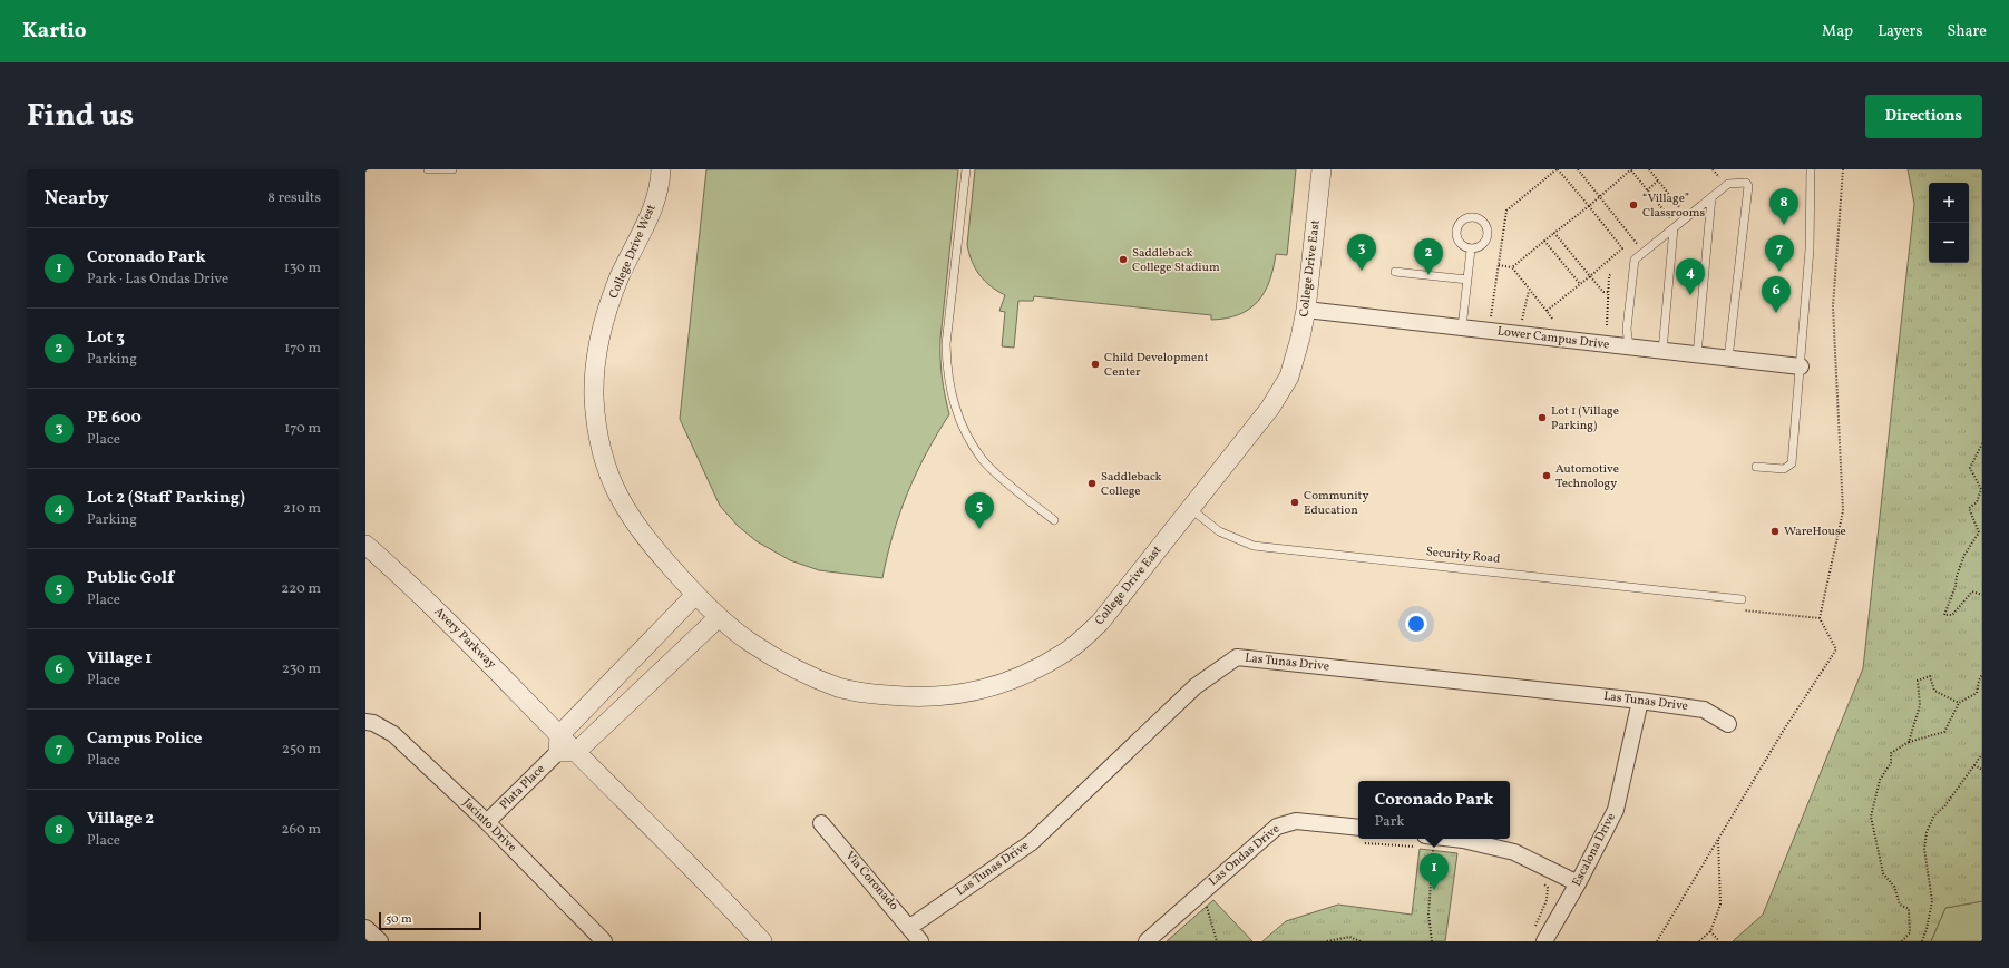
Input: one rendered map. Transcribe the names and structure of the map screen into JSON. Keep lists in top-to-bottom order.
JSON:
{
  "streets": {
    "street": [
      "College Drive West",
      "College Drive East",
      "Lower Campus Drive",
      "Avery Parkway",
      "Las Tunas Drive",
      "Plata Place",
      "Jacinto Drive",
      "Escalona Drive",
      "Las Ondas Drive",
      "Via Coronado"
    ],
    "lane": ["Security Road"]
  },
  "crossings": [
    ["College Drive West", "College Drive East"],
    ["College Drive East", "Lower Campus Drive"],
    ["College Drive East", "Security Road"],
    ["Avery Parkway", "Plata Place"],
    ["Las Tunas Drive", "Escalona Drive"],
    ["Las Tunas Drive", "Via Coronado"],
    ["Plata Place", "Jacinto Drive"]
  ],
  "places": [
    "“Village” Classrooms",
    "Saddleback College Stadium",
    "Child Development Center",
    "Lot 1 (Village Parking)",
    "Automotive Technology",
    "Saddleback College",
    "Community Education",
    "WareHouse"
  ],
  "scale_bar": "50 m",
  "page": {
    "header": "Kartio",
    "nav": ["Map", "Layers", "Share"],
    "title": "Find us",
    "buttons": "Directions",
    "heading": ["Nearby", "8 results"],
    "map_buttons": ["+", "−"],
    "pins": [
      "8",
      "3",
      "7",
      "2",
      "4",
      "6",
      "5",
      "1"
    ],
    "list": [
      {
        "mark": "1",
        "name": "Coronado Park",
        "note": "Park · Las Ondas Drive",
        "value": "130 m"
      },
      {
        "mark": "2",
        "name": "Lot 3",
        "note": "Parking",
        "value": "170 m"
      },
      {
        "mark": "3",
        "name": "PE 600",
        "note": "Place",
        "value": "170 m"
      },
      {
        "mark": "4",
        "name": "Lot 2 (Staff Parking)",
        "note": "Parking",
        "value": "210 m"
      },
      {
        "mark": "5",
        "name": "Public Golf",
        "note": "Place",
        "value": "220 m"
      },
      {
        "mark": "6",
        "name": "Village 1",
        "note": "Place",
        "value": "230 m"
      },
      {
        "mark": "7",
        "name": "Campus Police",
        "note": "Place",
        "value": "250 m"
      },
      {
        "mark": "8",
        "name": "Village 2",
        "note": "Place",
        "value": "260 m"
      }
    ],
    "popup": ["Coronado Park", "Park"],
    "scale": "50 m"
  }
}
